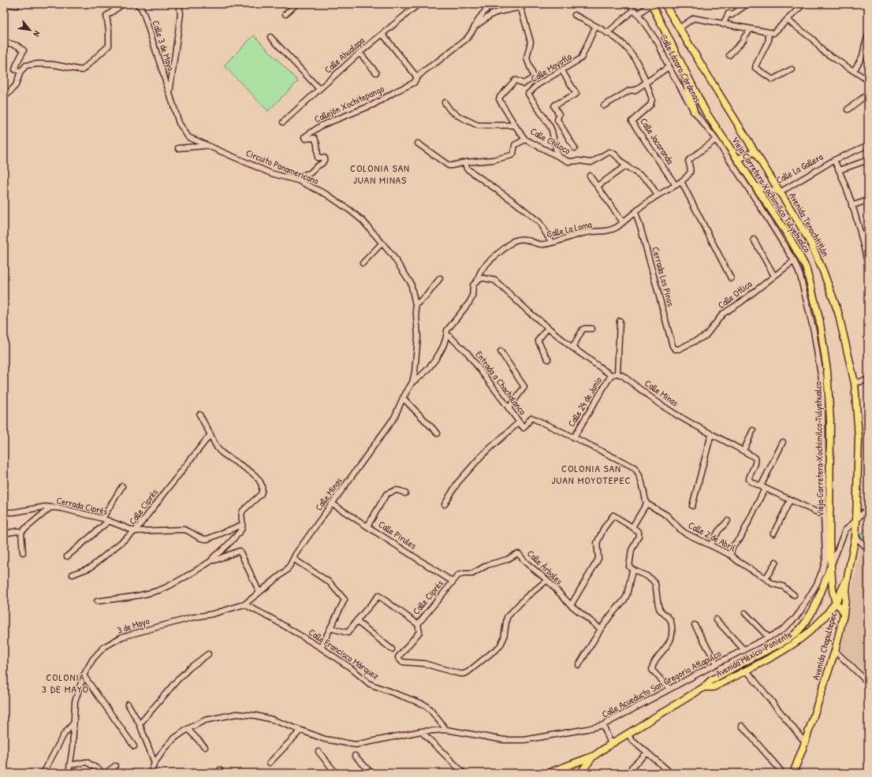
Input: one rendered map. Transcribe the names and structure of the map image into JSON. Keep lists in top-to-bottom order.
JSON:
{
  "streets": {
    "main road": [
      "Vieja Carretera Xochimilco Tulyehualco",
      "Avenida Tenochtitlán",
      "Avenida Chapultepec",
      "Avenida México-Poniente"
    ],
    "street": [
      "Calle 3 de Mayo",
      "Calle Ahualapa",
      "Calle Moyotla",
      "Calle Lázaro Cárdenas",
      "Callejón Xochitepango",
      "Calle Chiloco",
      "Calle Jacaranda",
      "Circuito Panamericano",
      "Calle La Gallera",
      "Calle La Loma",
      "Cerrada Los Pinos",
      "Calle Otlica",
      "Entrada a Chachalanco",
      "Calle Minas",
      "Calle 24 de Junio",
      "Cerrada Ciprés",
      "Calle Ciprés",
      "Calle Pirules",
      "Calle 2 de Abril",
      "Calle Árboles",
      "3 de Mayo",
      "Calle Francisco Márquez",
      "Calle Acueducto San Gregorio Atlapulco"
    ]
  },
  "crossings": [
    ["Calle 3 de Mayo", "Circuito Panamericano"],
    ["Calle Moyotla", "Calle Chiloco"],
    ["Calle Lázaro Cárdenas", "Calle La Loma"],
    ["Calle Lázaro Cárdenas", "Calle Otlica"],
    ["Calle Lázaro Cárdenas", "Calle Minas"],
    ["Calle Lázaro Cárdenas", "Avenida México-Poniente"],
    ["Calle Lázaro Cárdenas", "Calle Acueducto San Gregorio Atlapulco"],
    ["Callejón Xochitepango", "Circuito Panamericano"],
    ["Calle Chiloco", "Calle La Loma"],
    ["Calle Jacaranda", "Calle La Loma"],
    ["Circuito Panamericano", "Calle La Loma"],
    ["Circuito Panamericano", "Calle Minas"],
    ["Calle La Gallera", "Vieja Carretera Xochimilco Tulyehualco"],
    ["Calle La Gallera", "Avenida Tenochtitlán"],
    ["Vieja Carretera Xochimilco Tulyehualco", "Avenida México-Poniente"],
    ["Avenida Tenochtitlán", "Avenida Chapultepec"],
    ["Avenida Tenochtitlán", "Calle Acueducto San Gregorio Atlapulco"],
    ["Calle La Loma", "Cerrada Los Pinos"],
    ["Calle La Loma", "Entrada a Chachalanco"],
    ["Calle La Loma", "Calle Minas"],
    ["Cerrada Los Pinos", "Calle Otlica"],
    ["Entrada a Chachalanco", "Calle 24 de Junio"],
    ["Calle Minas", "Calle Pirules"],
    ["Calle Minas", "3 de Mayo"],
    ["Calle Minas", "Calle Francisco Márquez"],
    ["Cerrada Ciprés", "Calle Ciprés"],
    ["Calle Ciprés", "Calle Pirules"],
    ["Calle Ciprés", "Calle Árboles"],
    ["Calle Pirules", "Calle Árboles"],
    ["3 de Mayo", "Calle Francisco Márquez"],
    ["Avenida Chapultepec", "Calle Acueducto San Gregorio Atlapulco"],
    ["Calle Francisco Márquez", "Calle Acueducto San Gregorio Atlapulco"],
    ["Avenida México-Poniente", "Calle Acueducto San Gregorio Atlapulco"]
  ],
  "districts": ["COLONIA SAN JUAN MINAS", "COLONIA SAN JUAN MOYOTEPEC", "COLONIA 3 DE MAYO"],
  "north": "bottom right"
}
